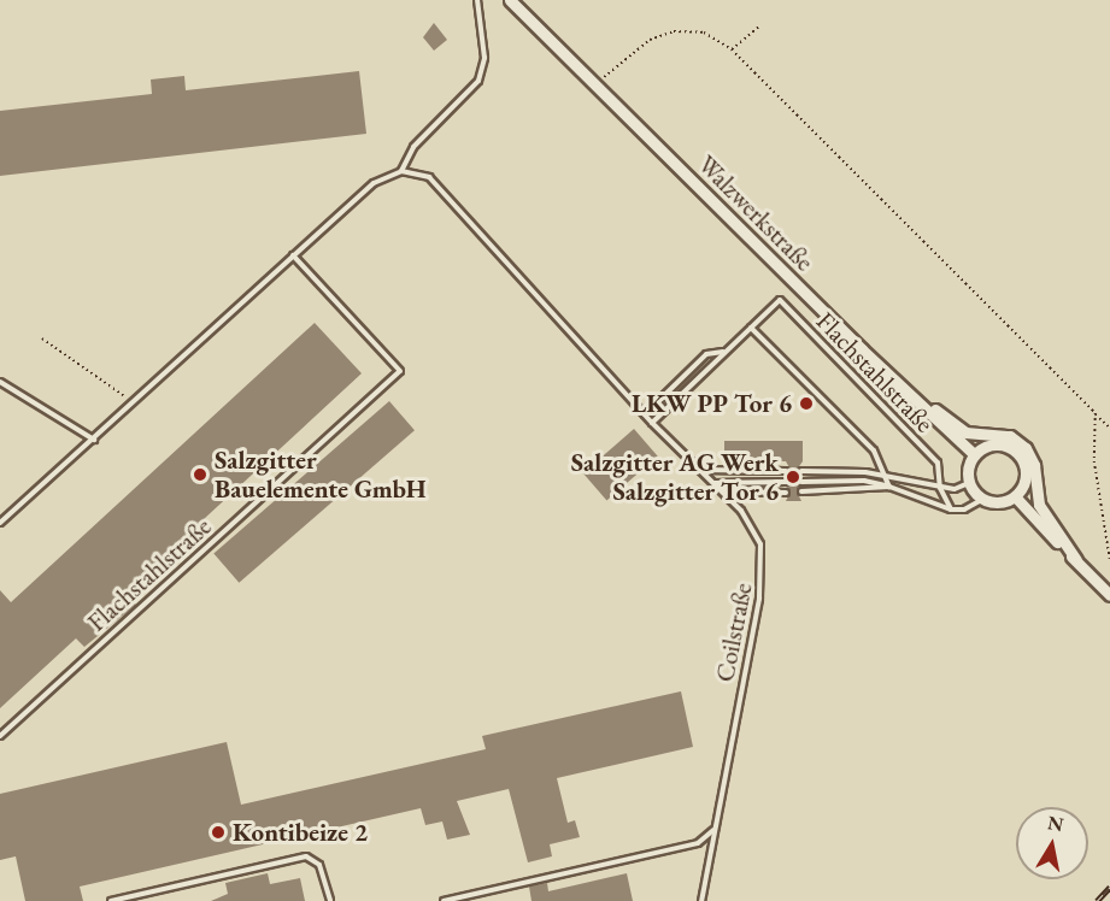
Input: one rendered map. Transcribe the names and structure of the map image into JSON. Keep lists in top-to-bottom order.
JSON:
{
  "streets": {
    "street": ["Walzwerkstraße"],
    "lane": ["Flachstahlstraße", "Coilstraße"]
  },
  "places": [
    "LKW PP Tor 6",
    "Salzgitter Bauelemente GmbH",
    "Salzgitter AG Werk Salzgitter Tor 6",
    "Kontibeize 2"
  ],
  "north": "top"
}
